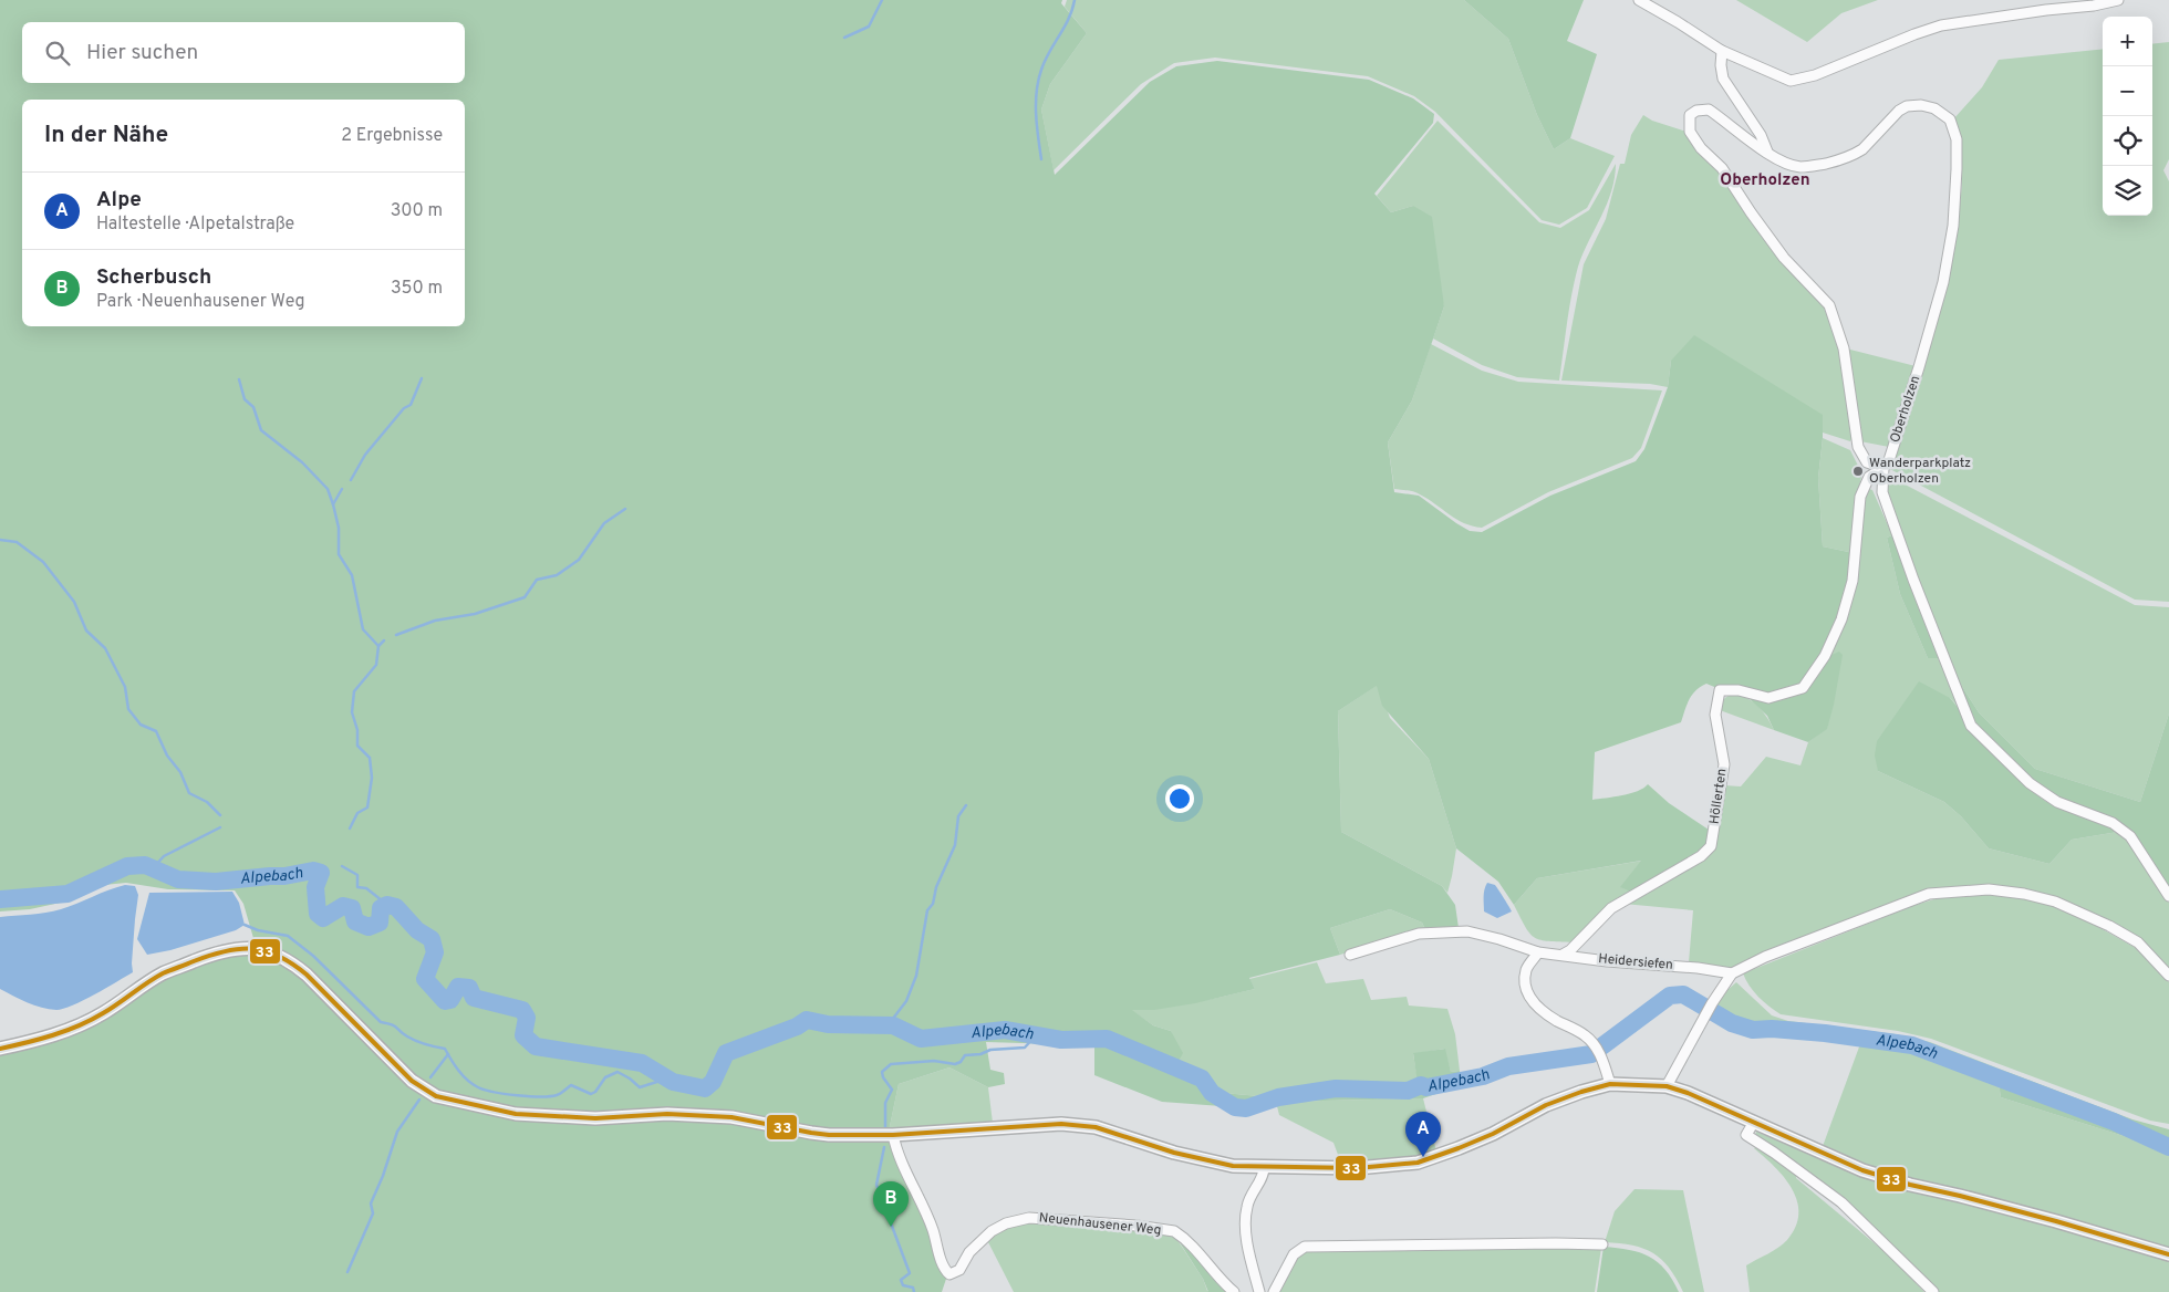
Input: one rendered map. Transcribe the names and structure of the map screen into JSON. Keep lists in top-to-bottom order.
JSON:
{
  "streets": {
    "street": [
      "Oberholzen",
      "Höllerten",
      "Heidersiefen",
      "Neuenhausener Weg"
    ]
  },
  "crossings": [
    ["Oberholzen", "Höllerten"],
    ["Höllerten", "Heidersiefen"]
  ],
  "districts": ["Oberholzen"],
  "water": ["Alpebach"],
  "places": ["Wanderparkplatz Oberholzen"],
  "lines": ["transit line 33"],
  "page": {
    "map_buttons": ["+", "−"],
    "search": "Hier suchen",
    "heading": ["In der Nähe", "2 Ergebnisse"],
    "list": [
      {
        "mark": "A",
        "name": "Alpe",
        "note": "Haltestelle · Alpetalstraße",
        "value": "300 m"
      },
      {
        "mark": "B",
        "name": "Scherbusch",
        "note": "Park · Neuenhausener Weg",
        "value": "350 m"
      }
    ],
    "pins": ["A", "B"]
  }
}
